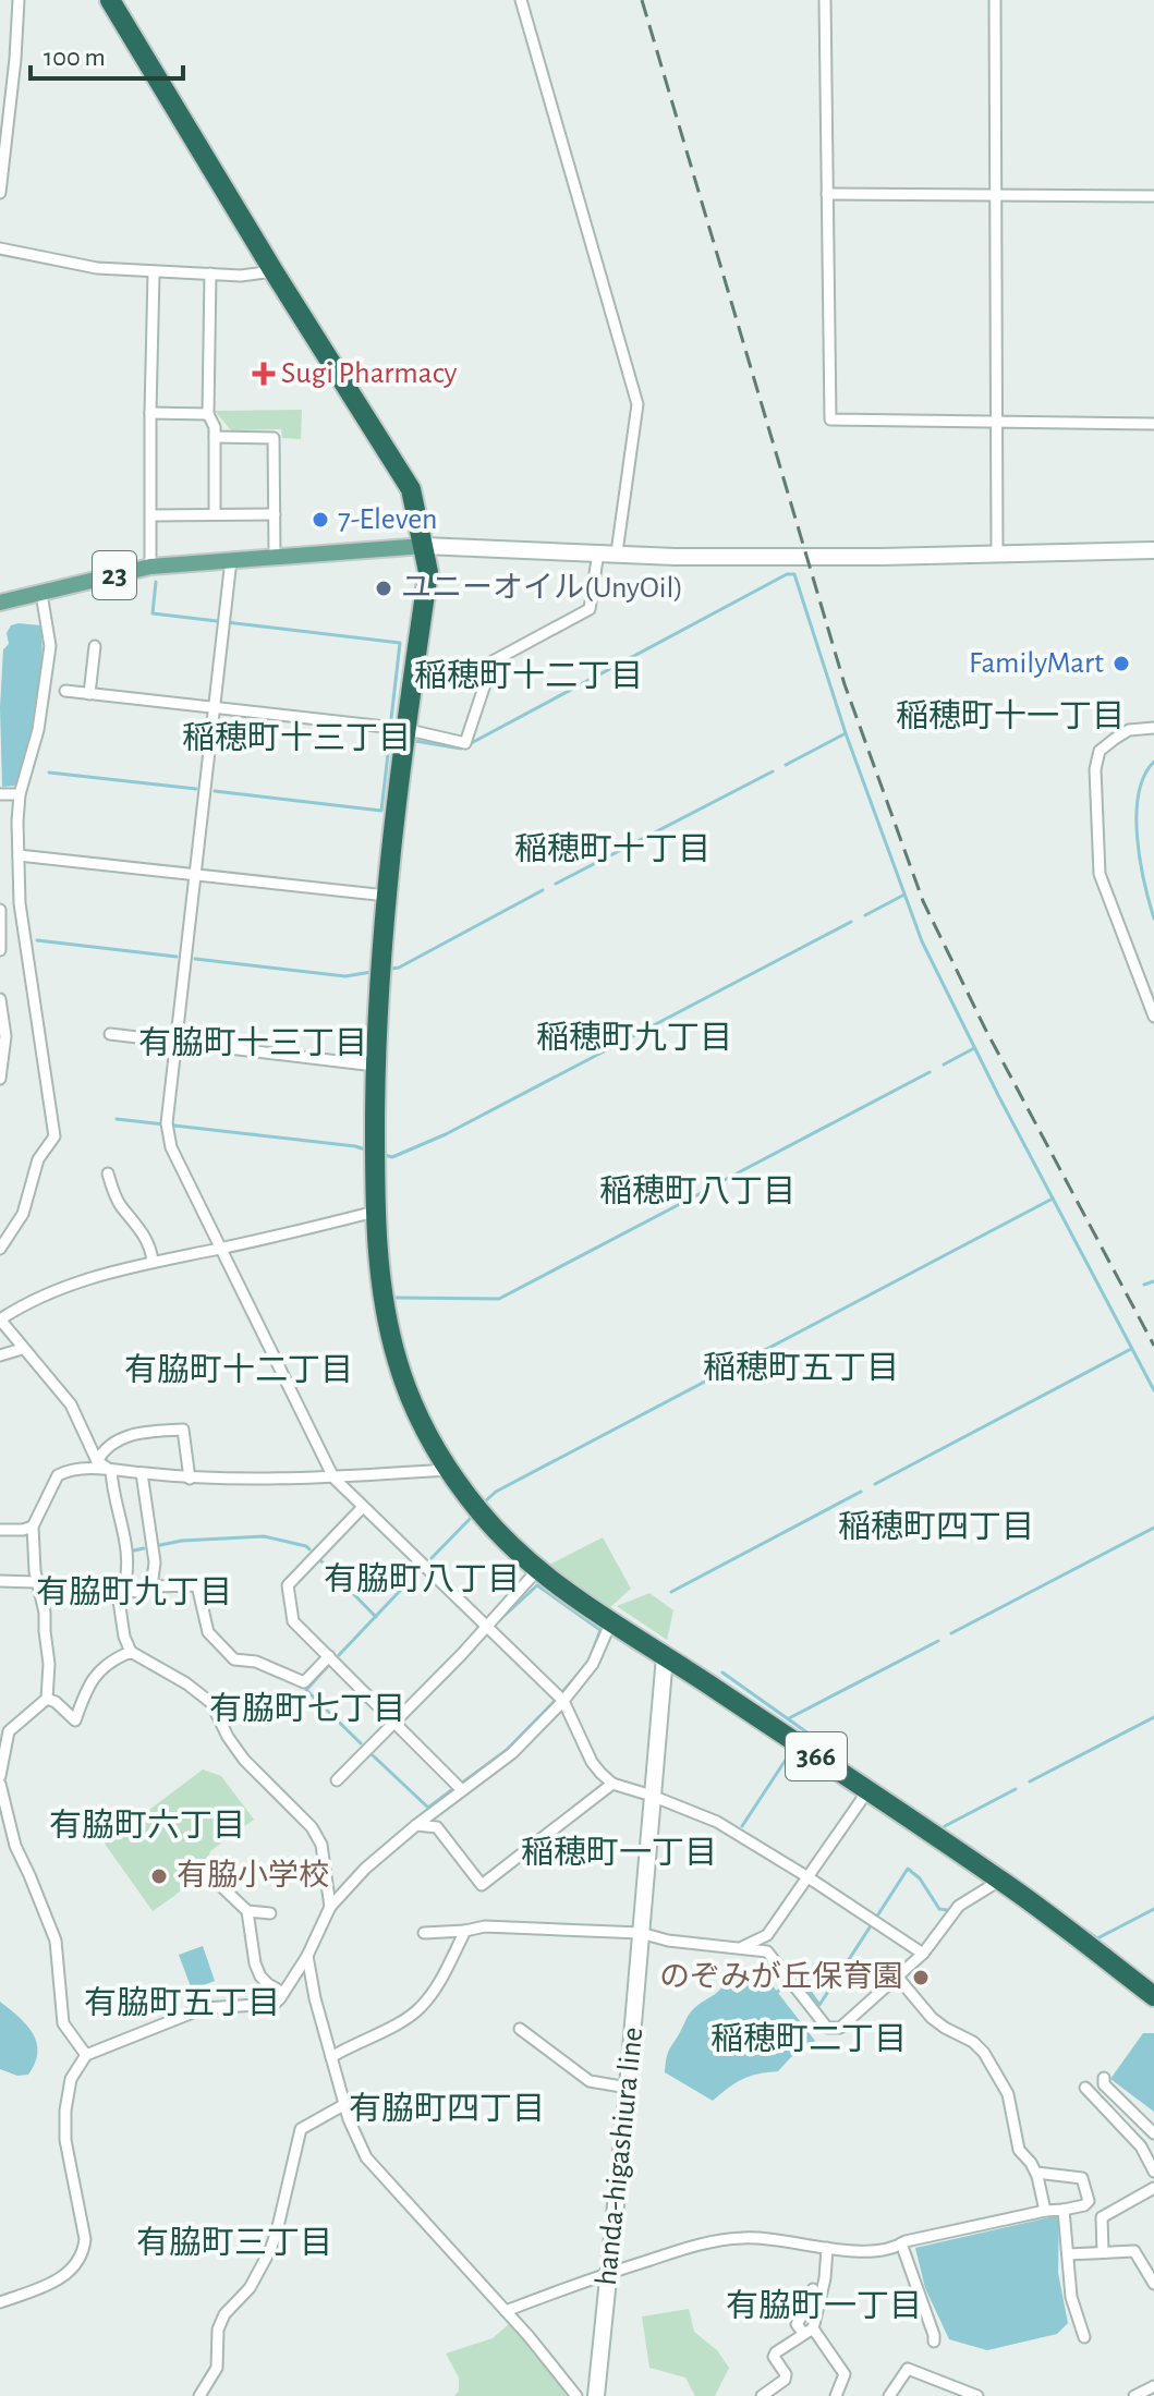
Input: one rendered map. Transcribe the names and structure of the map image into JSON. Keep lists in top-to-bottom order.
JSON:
{
  "streets": {
    "highway": ["366"],
    "main road": ["23", "handa-higashiura line"]
  },
  "crossings": [
    ["23", "366"],
    ["366", "handa-higashiura line"]
  ],
  "districts": [
    "稲穂町十二丁目",
    "稲穂町十一丁目",
    "稲穂町十三丁目",
    "稲穂町十丁目",
    "稲穂町九丁目",
    "有脇町十三丁目",
    "稲穂町八丁目",
    "稲穂町五丁目",
    "有脇町十二丁目",
    "稲穂町四丁目",
    "有脇町八丁目",
    "有脇町九丁目",
    "有脇町七丁目",
    "有脇町六丁目",
    "稲穂町一丁目",
    "有脇町五丁目",
    "稲穂町二丁目",
    "有脇町四丁目",
    "有脇町三丁目",
    "有脇町一丁目"
  ],
  "places": {
    "health": ["Sugi Pharmacy"],
    "other": [
      "7-Eleven",
      "ユニーオイル(UnyOil)",
      "FamilyMart",
      "有脇小学校",
      "のぞみが丘保育園"
    ]
  },
  "scale_bar": "100 m"
}
